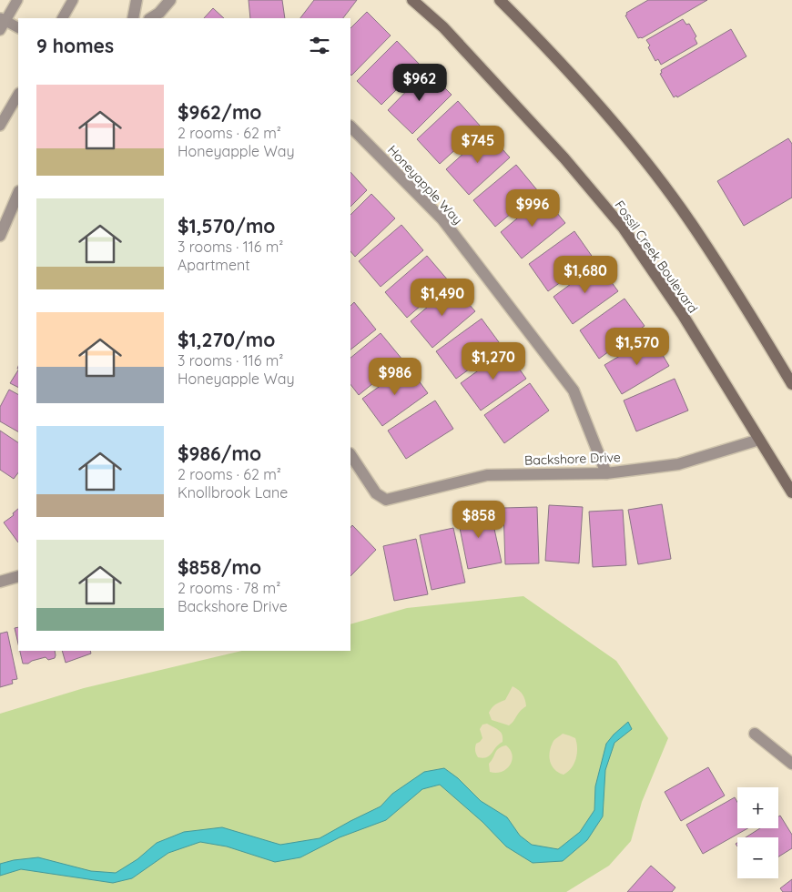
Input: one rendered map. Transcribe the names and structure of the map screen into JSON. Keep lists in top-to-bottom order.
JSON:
{
  "streets": {
    "main road": ["Fossil Creek Boulevard"],
    "street": ["Honeyapple Way", "Backshore Drive"]
  },
  "crossings": [
    ["Honeyapple Way", "Backshore Drive"],
    ["Fossil Creek Boulevard", "Backshore Drive"]
  ],
  "page": {
    "heading": "9 homes",
    "price": [
      "$962",
      "$745",
      "$996",
      "$1,680",
      "$1,490",
      "$1,570",
      "$1,270",
      "$986",
      "$858"
    ],
    "list": [
      {
        "name": "$962/mo",
        "note": "2 rooms · 62 m² · Honeyapple Way"
      },
      {
        "name": "$1,570/mo",
        "note": "3 rooms · 116 m² · Apartment"
      },
      {
        "name": "$1,270/mo",
        "note": "3 rooms · 116 m² · Honeyapple Way"
      },
      {
        "name": "$986/mo",
        "note": "2 rooms · 62 m² · Knollbrook Lane"
      },
      {
        "name": "$858/mo",
        "note": "2 rooms · 78 m² · Backshore Drive"
      }
    ],
    "map_buttons": ["+", "−"]
  }
}
